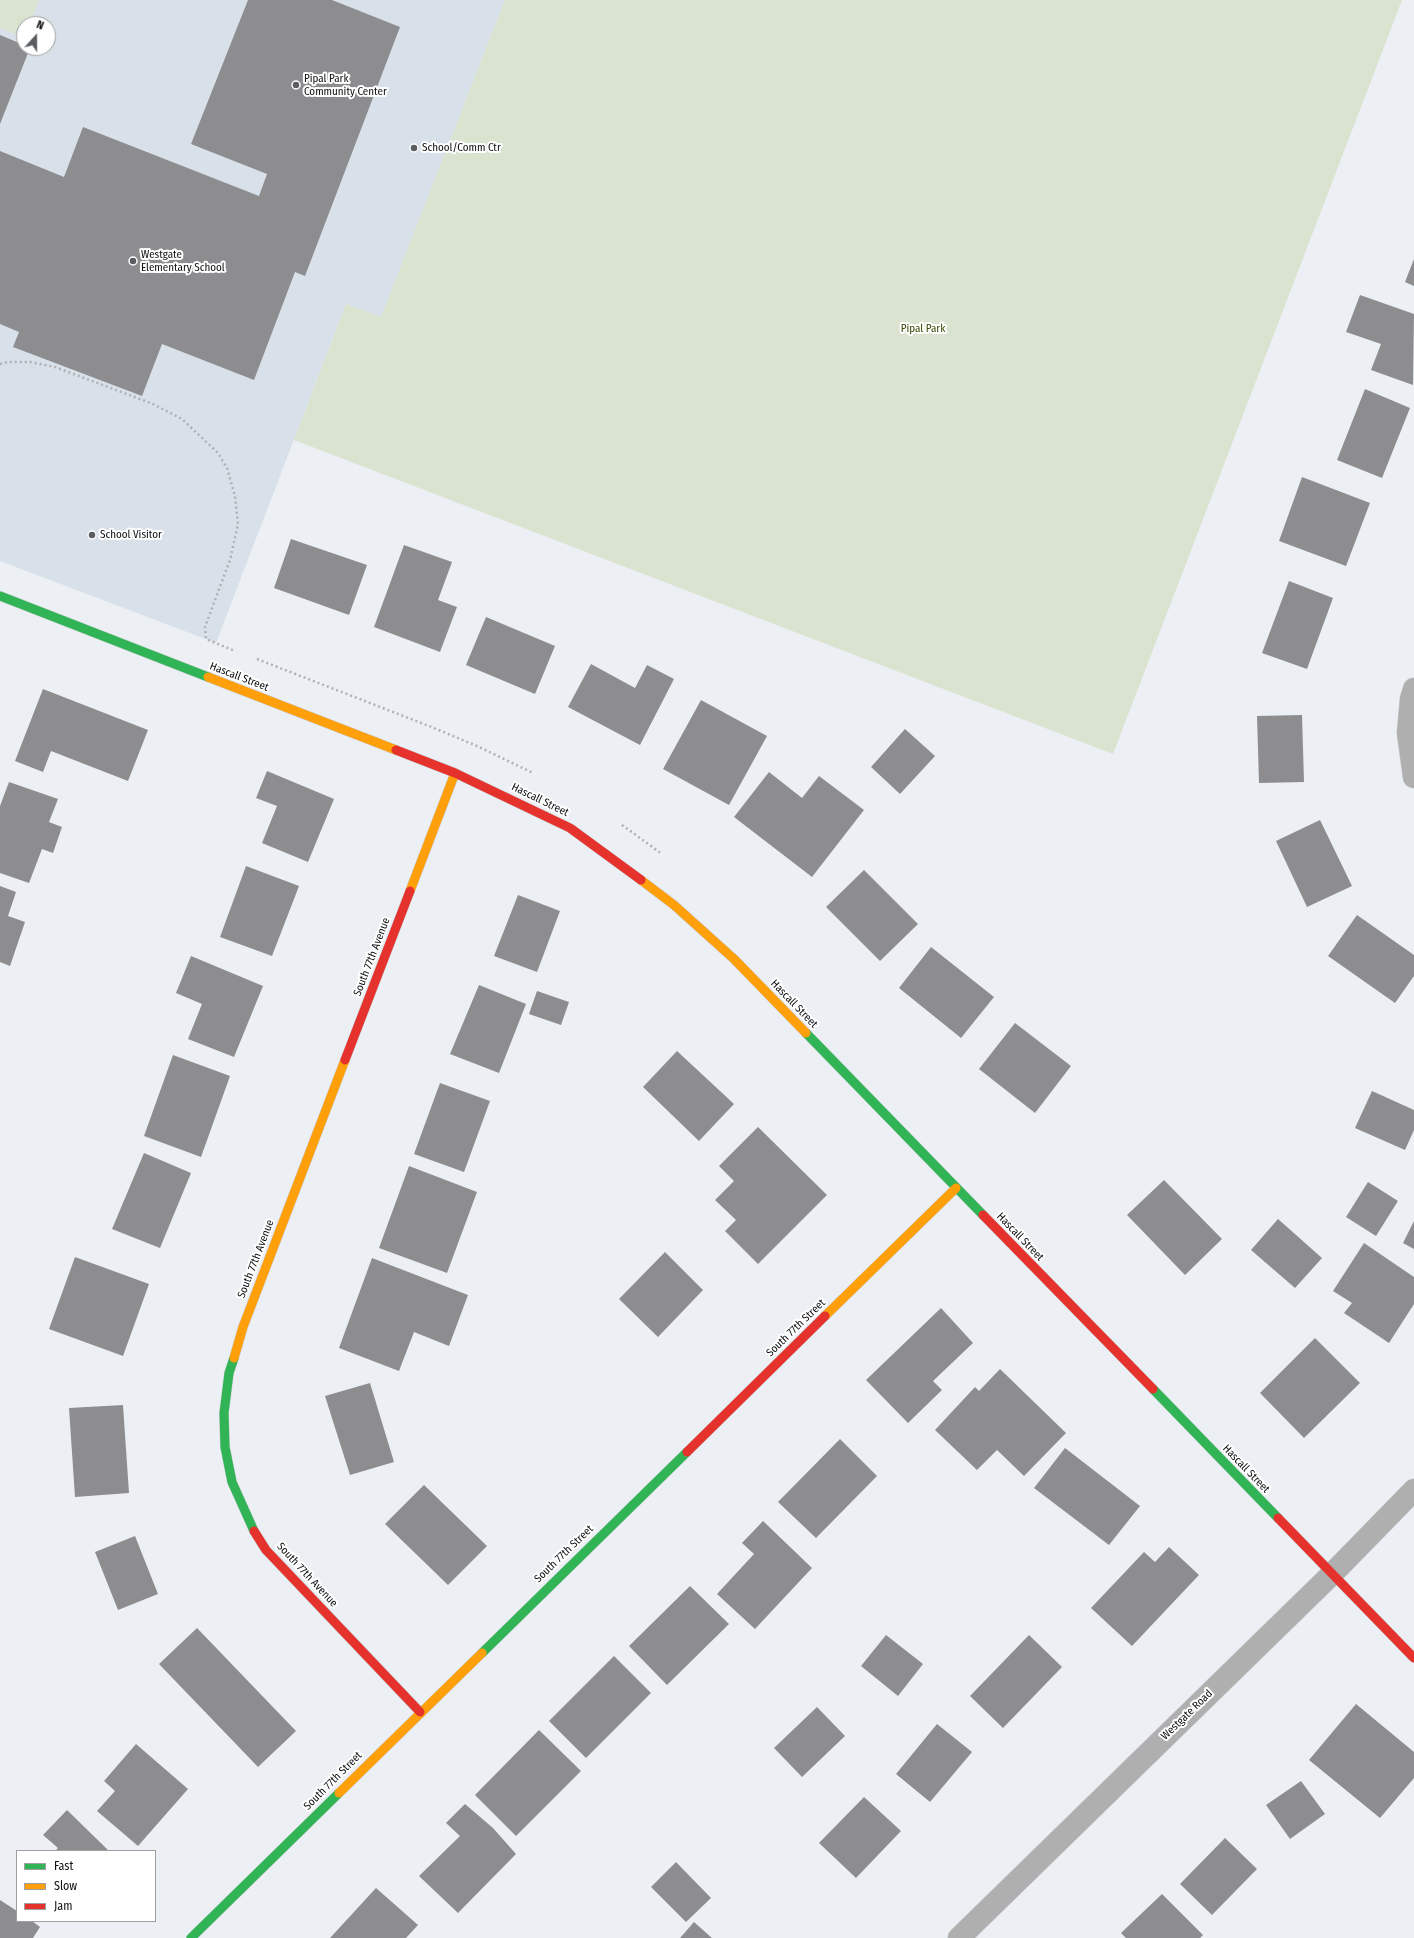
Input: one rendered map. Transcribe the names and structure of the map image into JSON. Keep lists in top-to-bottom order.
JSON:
{
  "streets": {
    "street": [
      "Hascall Street",
      "South 77th Avenue",
      "South 77th Street",
      "Westgate Road"
    ]
  },
  "crossings": [
    ["Hascall Street", "South 77th Avenue"],
    ["Hascall Street", "South 77th Street"],
    ["Hascall Street", "Westgate Road"],
    ["South 77th Avenue", "South 77th Street"]
  ],
  "parks": ["Pipal Park"],
  "places": [
    "Pipal Park Community Center",
    "School/Comm Ctr",
    "Westgate Elementary School",
    "School Visitor"
  ],
  "legend": ["Fast", "Slow", "Jam"],
  "north": "top"
}
